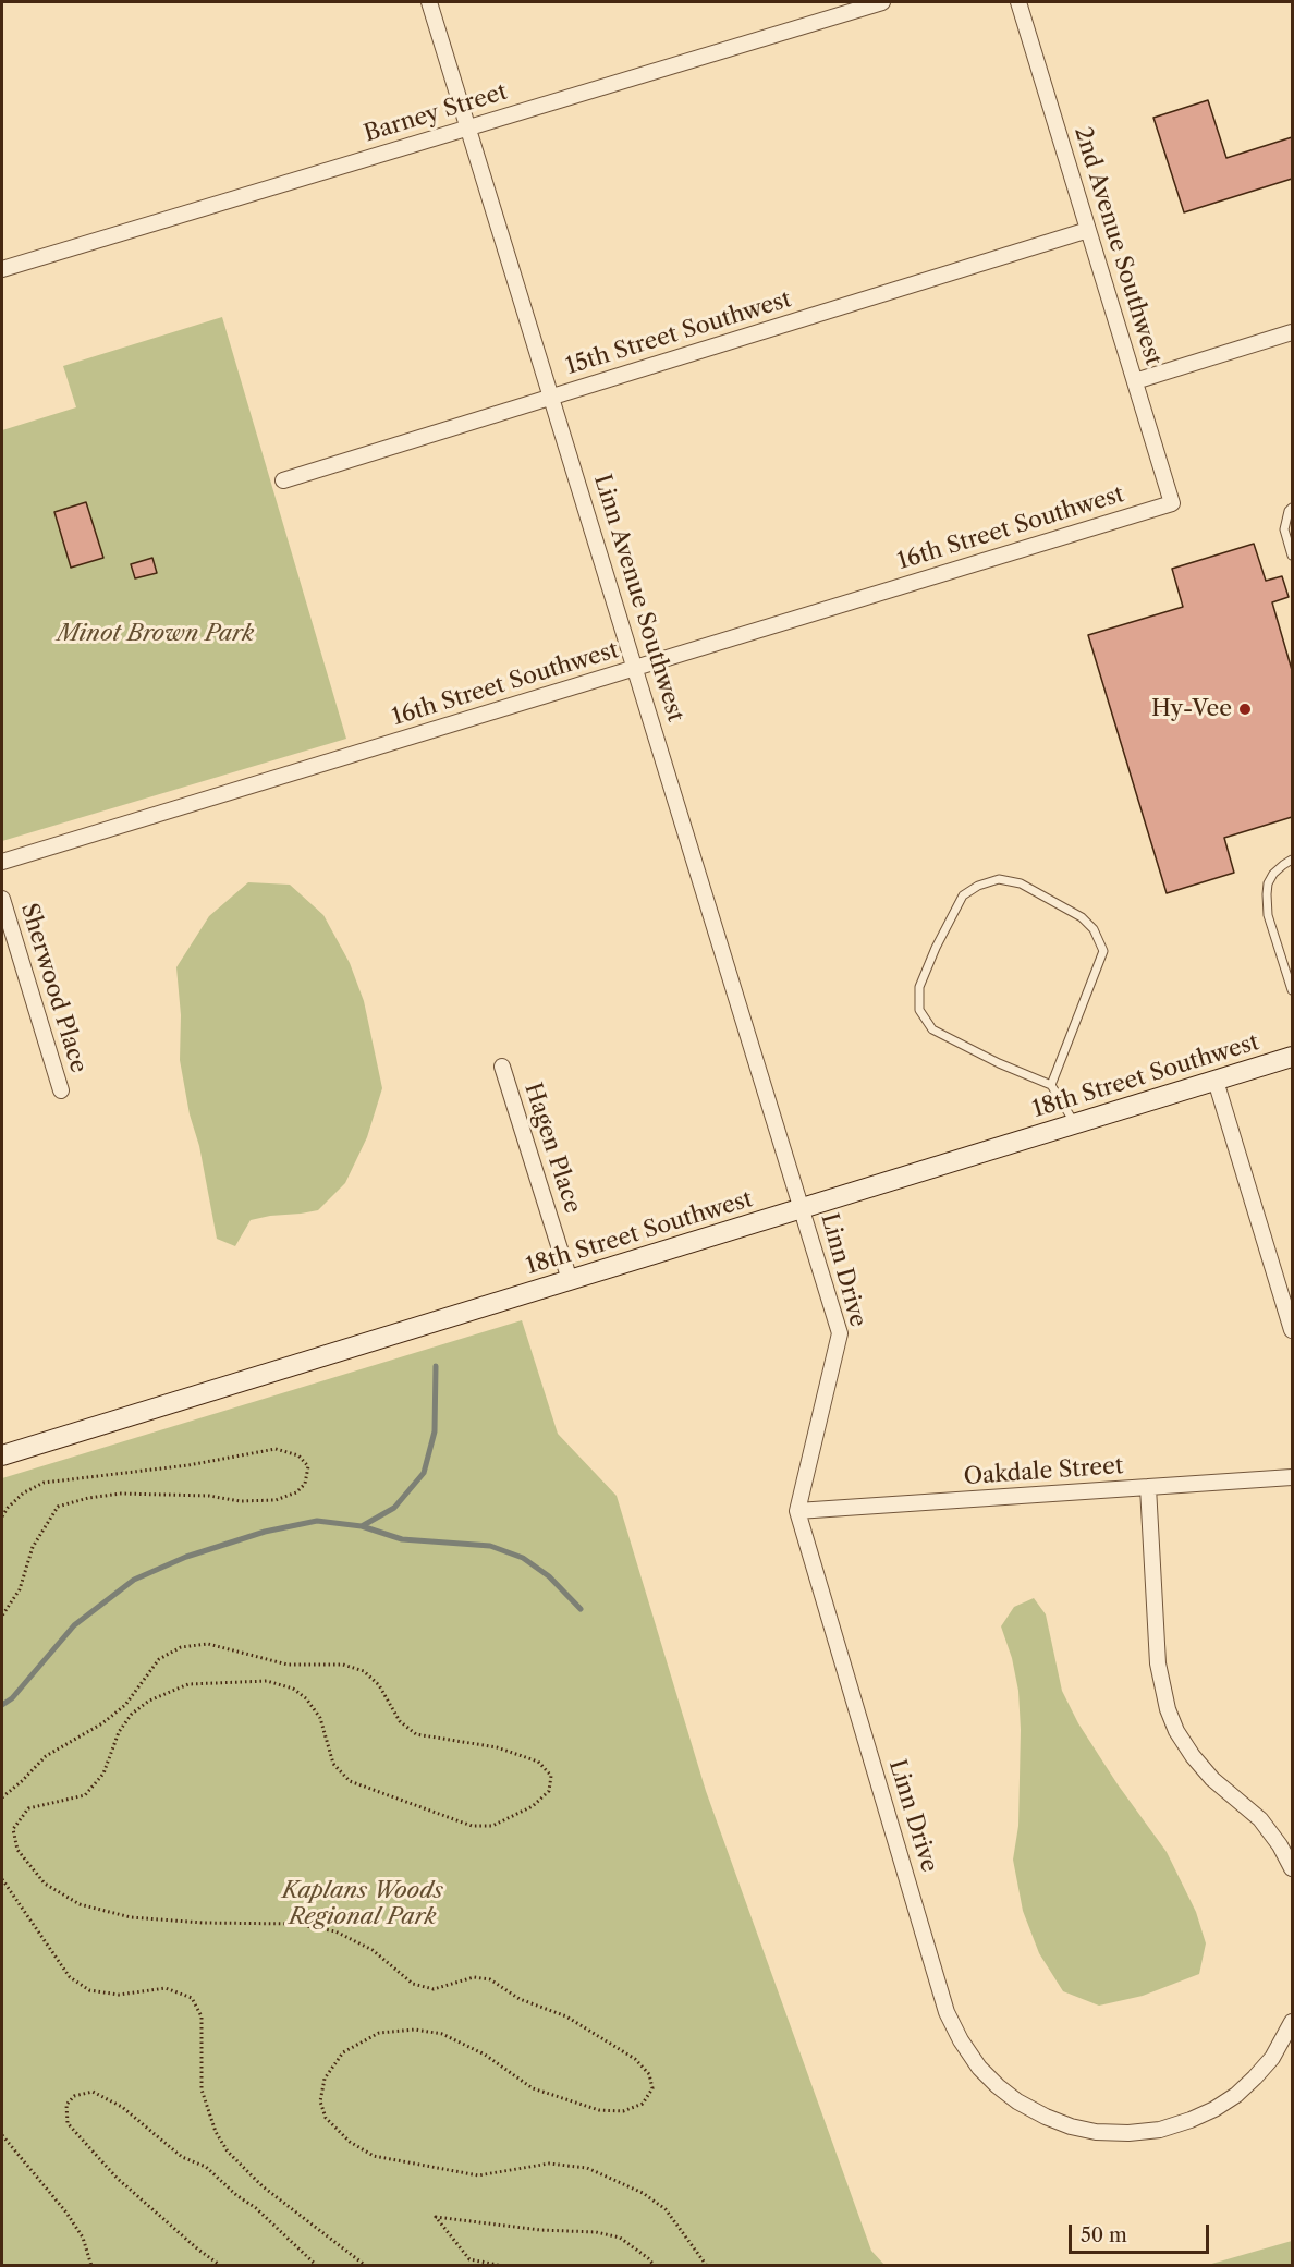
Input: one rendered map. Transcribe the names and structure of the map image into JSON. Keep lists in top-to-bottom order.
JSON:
{
  "streets": {
    "street": [
      "Barney Street",
      "2nd Avenue Southwest",
      "15th Street Southwest",
      "16th Street Southwest",
      "Linn Avenue Southwest",
      "Sherwood Place",
      "18th Street Southwest",
      "Hagen Place",
      "Linn Drive",
      "Oakdale Street"
    ]
  },
  "crossings": [
    ["Barney Street", "Linn Avenue Southwest"],
    ["2nd Avenue Southwest", "15th Street Southwest"],
    ["2nd Avenue Southwest", "16th Street Southwest"],
    ["15th Street Southwest", "Linn Avenue Southwest"],
    ["16th Street Southwest", "Linn Avenue Southwest"],
    ["Linn Avenue Southwest", "18th Street Southwest"],
    ["Linn Avenue Southwest", "Linn Drive"],
    ["18th Street Southwest", "Hagen Place"],
    ["18th Street Southwest", "Linn Drive"],
    ["Linn Drive", "Oakdale Street"]
  ],
  "parks": ["Minot Brown Park", "Kaplans Woods Regional Park"],
  "places": ["Hy-Vee"],
  "scale_bar": "50 m"
}
